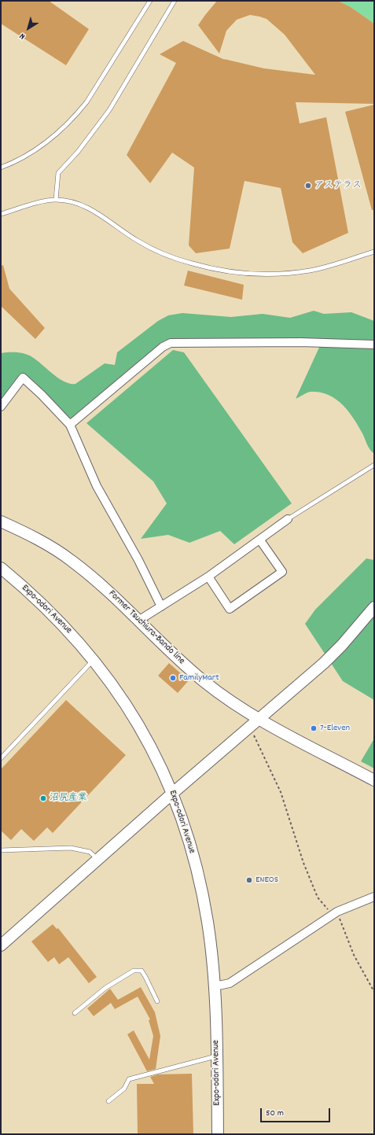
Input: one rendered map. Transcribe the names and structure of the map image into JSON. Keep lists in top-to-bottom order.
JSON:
{
  "streets": {
    "street": ["Expo-odori Avenue", "Former Tsuchiura-Bando line"]
  },
  "places": [
    "アステラス",
    "FamilyMart",
    "7-Eleven",
    "沼尻産業",
    "ENEOS"
  ],
  "scale_bar": "50 m",
  "north": "bottom left"
}
